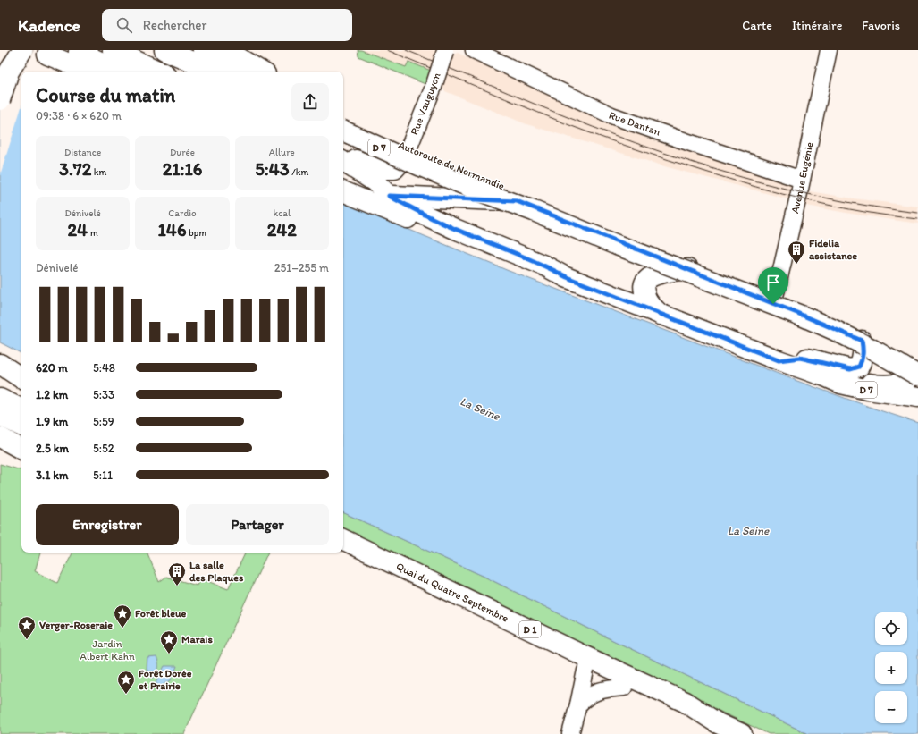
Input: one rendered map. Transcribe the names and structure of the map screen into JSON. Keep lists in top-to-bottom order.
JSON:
{
  "streets": {
    "main road": [
      "D 7",
      "Autoroute de Normandie",
      "Quai du Quatre Septembre",
      "D 1"
    ],
    "street": ["Rue Vauguyon", "Rue Dantan", "Avenue Eugénie"]
  },
  "crossings": [
    ["Rue Vauguyon", "D 7"],
    ["Rue Dantan", "Avenue Eugénie"],
    ["D 7", "Autoroute de Normandie"],
    ["D 7", "Avenue Eugénie"]
  ],
  "water": ["La Seine"],
  "parks": ["Jardin Albert Kahn"],
  "places": {
    "building": ["Fidelia assistance", "La salle des Plaques"],
    "place": [
      "Forêt bleue",
      "Verger-Roseraie",
      "Marais",
      "Forêt Dorée et Prairie"
    ]
  },
  "page": {
    "header": "Kadence",
    "search": "Rechercher",
    "nav": ["Carte", "Itinéraire", "Favoris"],
    "heading": ["Course du matin", "09:38 · 6 × 620 m"],
    "stats": [
      ["Distance", "3.72 km"],
      ["Durée", "21:16"],
      ["Allure", "5:43 /km"],
      ["Dénivelé", "24 m"],
      ["Cardio", "146 bpm"],
      ["kcal", "242"]
    ],
    "chart": ["Dénivelé", "251–255 m"],
    "list": [
      {
        "name": "620 m",
        "note": "5:48"
      },
      {
        "name": "1.2 km",
        "note": "5:33"
      },
      {
        "name": "1.9 km",
        "note": "5:59"
      },
      {
        "name": "2.5 km",
        "note": "5:52"
      },
      {
        "name": "3.1 km",
        "note": "5:11"
      }
    ],
    "buttons": ["Enregistrer", "Partager"],
    "map_buttons": ["+", "−"]
  }
}
